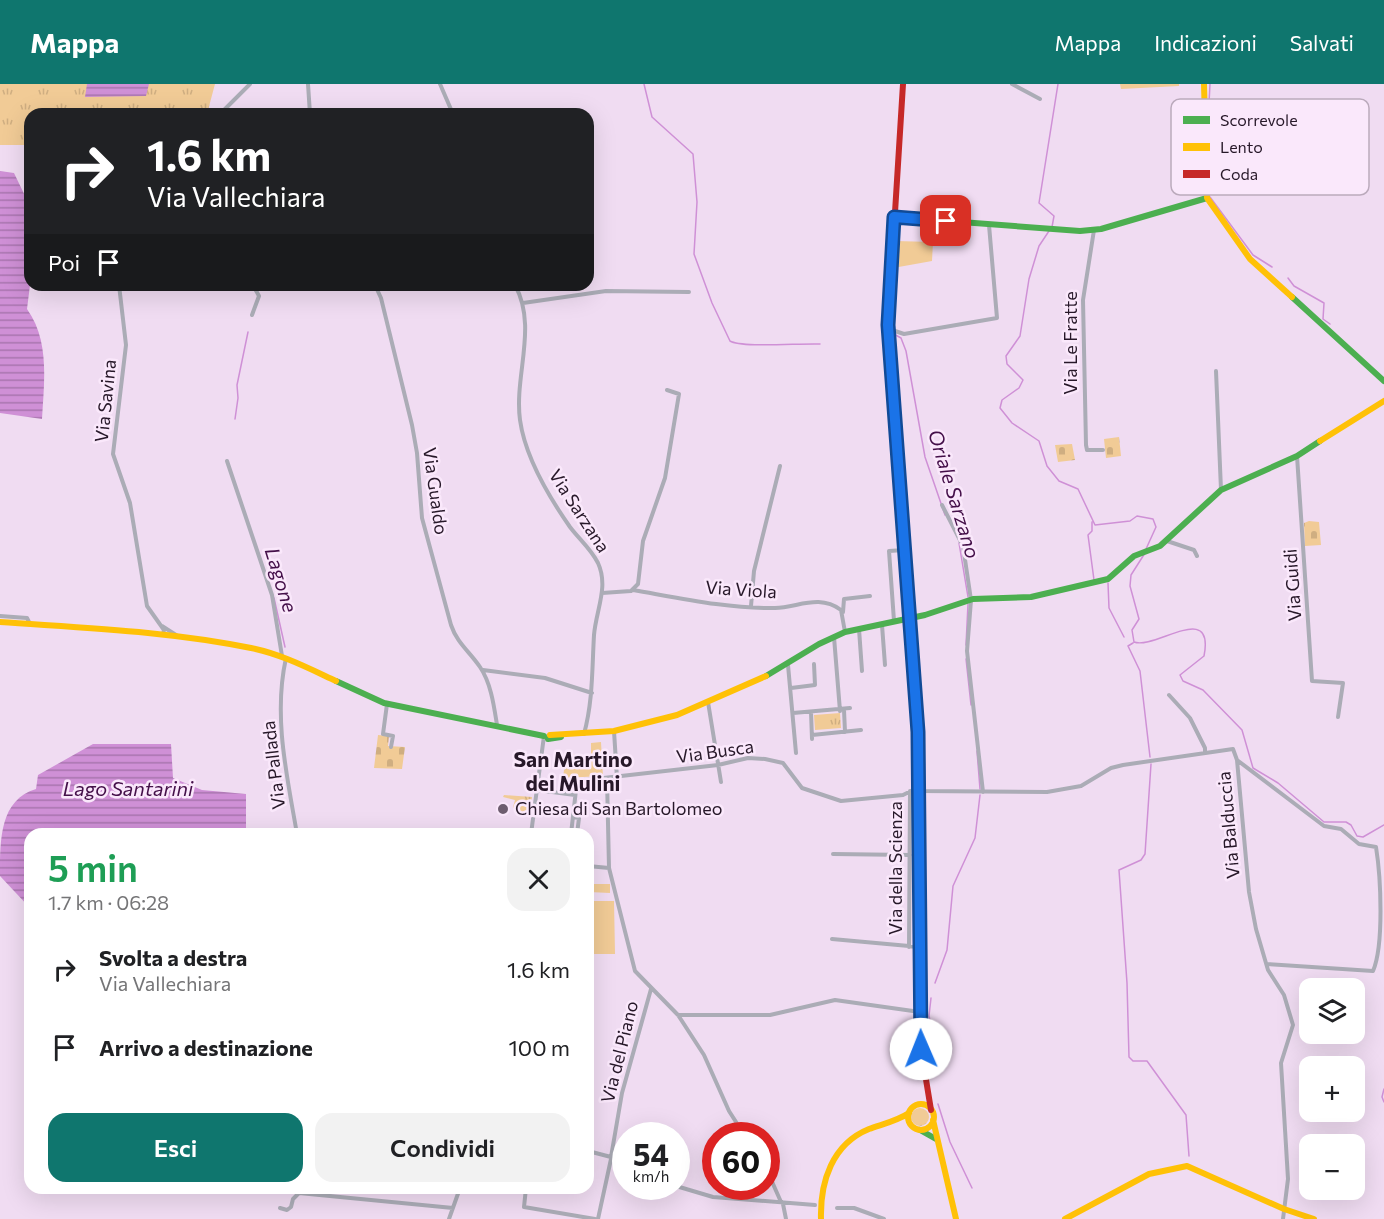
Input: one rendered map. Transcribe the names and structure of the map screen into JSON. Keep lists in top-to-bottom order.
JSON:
{
  "streets": {
    "street": [
      "Via Le Fratte",
      "Via Savina",
      "Via Gualdo",
      "Via Sarzana",
      "Via Guidi",
      "Via Viola",
      "Via Busca",
      "Via Pallada",
      "Via Balduccia",
      "Via della Scienza",
      "Via del Piano"
    ]
  },
  "crossings": [
    ["Via Sarzana", "Via Viola"],
    ["Via Busca", "Via Balduccia"],
    ["Via Busca", "Via della Scienza"]
  ],
  "districts": ["San Martino dei Mulini"],
  "water": ["Oriale Sarzano", "Lagone", "Lago Santarini"],
  "places": ["Chiesa di San Bartolomeo"],
  "legend": ["Scorrevole", "Lento", "Coda"],
  "page": {
    "header": "Mappa",
    "nav": ["Mappa", "Indicazioni", "Salvati"],
    "turn": ["1.6 km", "Via Vallechiara"],
    "then": "Poi",
    "heading": ["5 min", "1.7 km · 06:28"],
    "list": [
      {
        "name": "Svolta a destra",
        "note": "Via Vallechiara",
        "value": "1.6 km"
      },
      {
        "name": "Arrivo a destinazione",
        "value": "100 m"
      }
    ],
    "map_buttons": ["+", "−"],
    "buttons": ["Esci", "Condividi"],
    "speed": "54 km/h",
    "limit": "60"
  }
}
